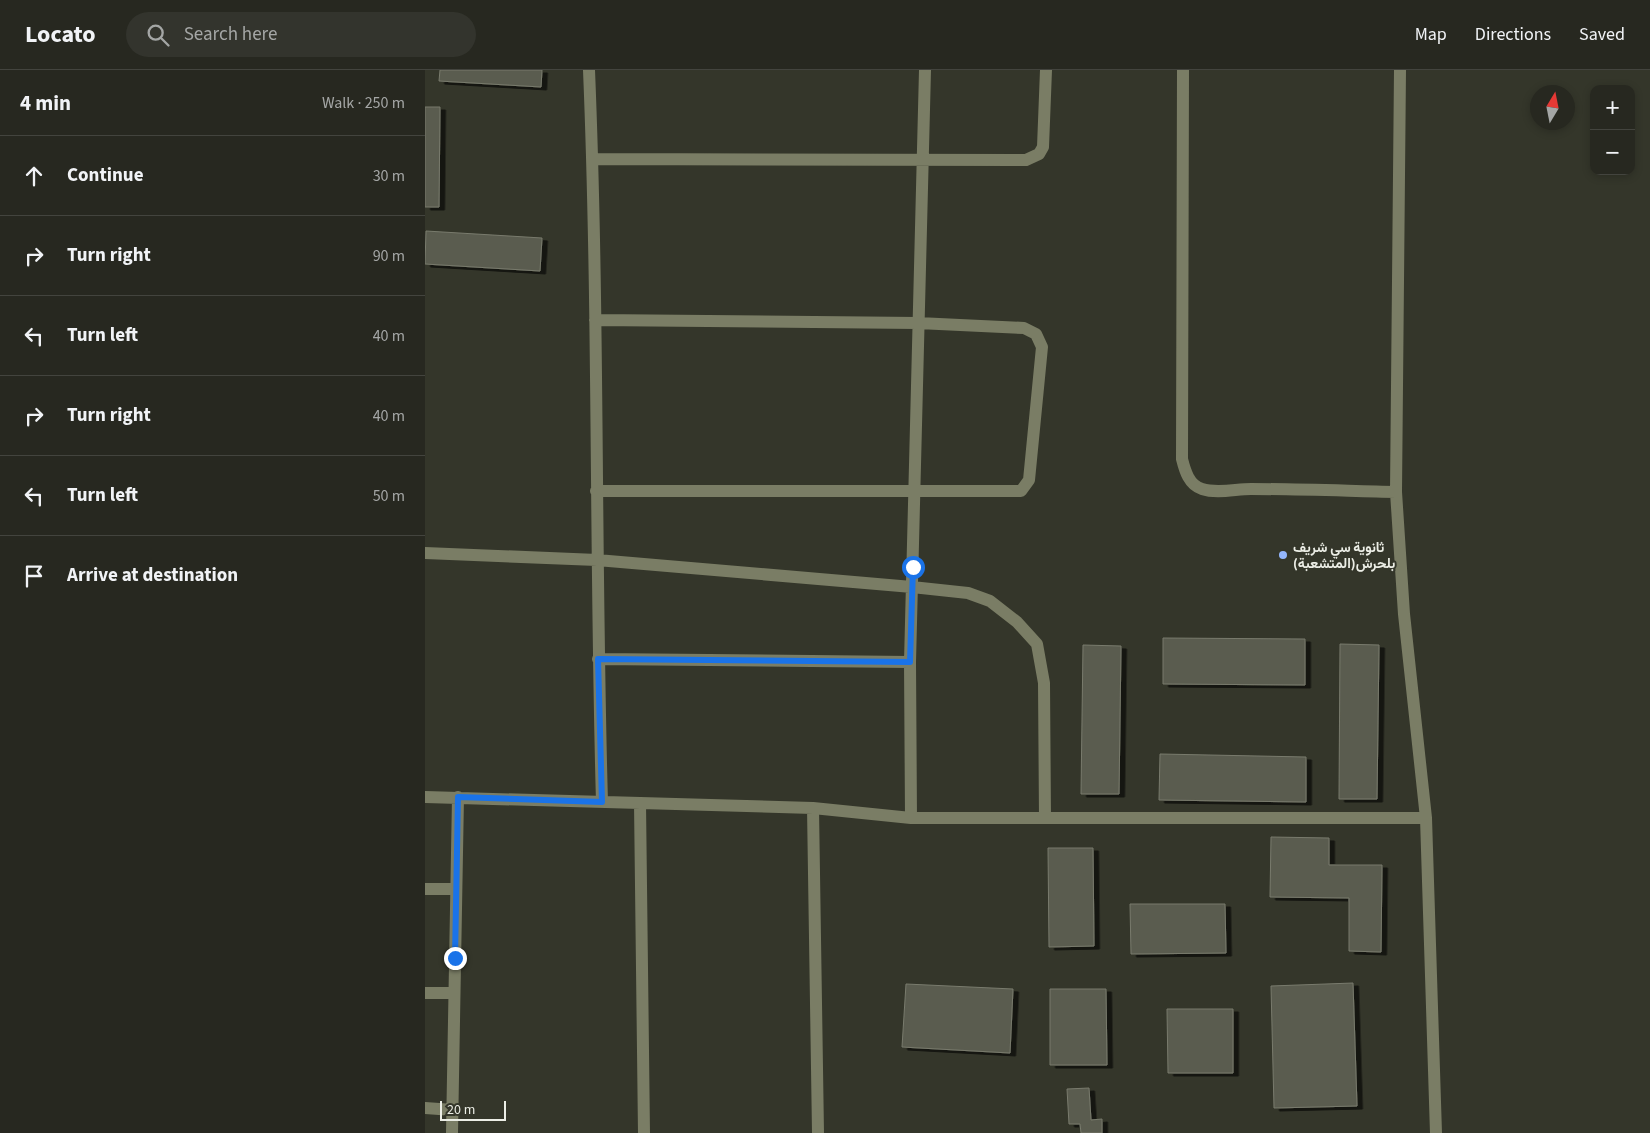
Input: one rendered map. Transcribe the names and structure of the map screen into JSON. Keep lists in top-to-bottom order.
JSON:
{
  "places": ["ثانوية سي شريف بلحرش(المتشعبة)"],
  "scale_bar": "20 m",
  "north": "top",
  "page": {
    "header": "Locato",
    "search": "Search here",
    "nav": ["Map", "Directions", "Saved"],
    "heading": ["4 min", "Walk · 250 m"],
    "map_buttons": ["+", "−"],
    "list": [
      ["Continue", "30 m"],
      ["Turn right", "90 m"],
      ["Turn left", "40 m"],
      ["Turn right", "40 m"],
      ["Turn left", "50 m"],
      "Arrive at destination"
    ],
    "scale": "20 m"
  }
}
